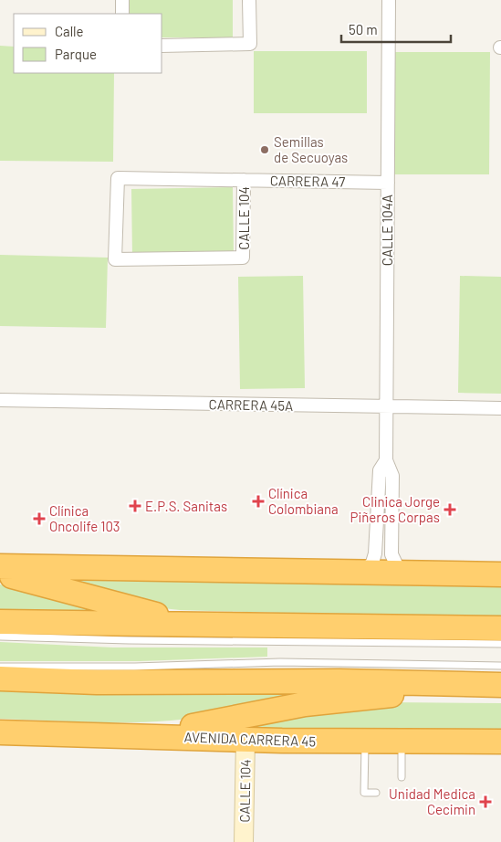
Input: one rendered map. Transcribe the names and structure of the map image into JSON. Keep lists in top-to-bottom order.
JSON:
{
  "streets": {
    "highway": ["AVENIDA CARRERA 45"],
    "street": [
      "CARRERA 47",
      "CALLE 104",
      "CALLE 104A",
      "CARRERA 45A"
    ]
  },
  "crossings": [
    ["CARRERA 47", "CALLE 104"],
    ["CARRERA 47", "CALLE 104A"],
    ["CALLE 104", "AVENIDA CARRERA 45"],
    ["CALLE 104A", "CARRERA 45A"]
  ],
  "places": {
    "other": ["Semillas de Secuoyas"],
    "health": [
      "Clínica Colombiana",
      "E.P.S. Sanitas",
      "Clinica Jorge Piñeros Corpas",
      "Clínica Oncolife 103",
      "Unidad Medica Cecimin"
    ]
  },
  "legend": ["Calle", "Parque"],
  "scale_bar": "50 m"
}
